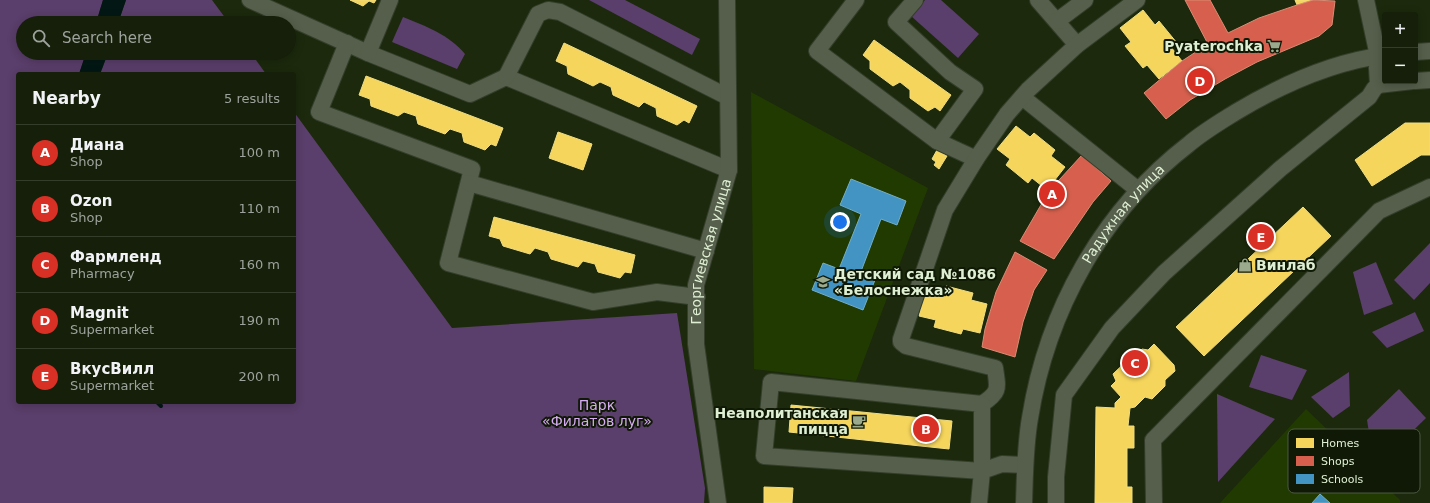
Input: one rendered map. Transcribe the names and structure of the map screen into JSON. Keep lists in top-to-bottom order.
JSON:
{
  "streets": {
    "street": ["Радужная улица", "Георгиевская улица"]
  },
  "parks": ["Парк «Филатов луг»"],
  "places": {
    "supermarket": ["Pyaterochka"],
    "shop": ["Винлаб"],
    "school or university": ["Детский сад №1086 «Белоснежка»"],
    "cafe": ["Неаполитанская пицца"]
  },
  "legend": ["Homes", "Shops", "Schools"],
  "page": {
    "map_buttons": ["+", "−"],
    "search": "Search here",
    "pins": [
      "D",
      "A",
      "E",
      "C",
      "B"
    ],
    "heading": ["Nearby", "5 results"],
    "list": [
      {
        "mark": "A",
        "name": "Диана",
        "note": "Shop",
        "value": "100 m"
      },
      {
        "mark": "B",
        "name": "Ozon",
        "note": "Shop",
        "value": "110 m"
      },
      {
        "mark": "C",
        "name": "Фармленд",
        "note": "Pharmacy",
        "value": "160 m"
      },
      {
        "mark": "D",
        "name": "Magnit",
        "note": "Supermarket",
        "value": "190 m"
      },
      {
        "mark": "E",
        "name": "ВкусВилл",
        "note": "Supermarket",
        "value": "200 m"
      }
    ]
  }
}
